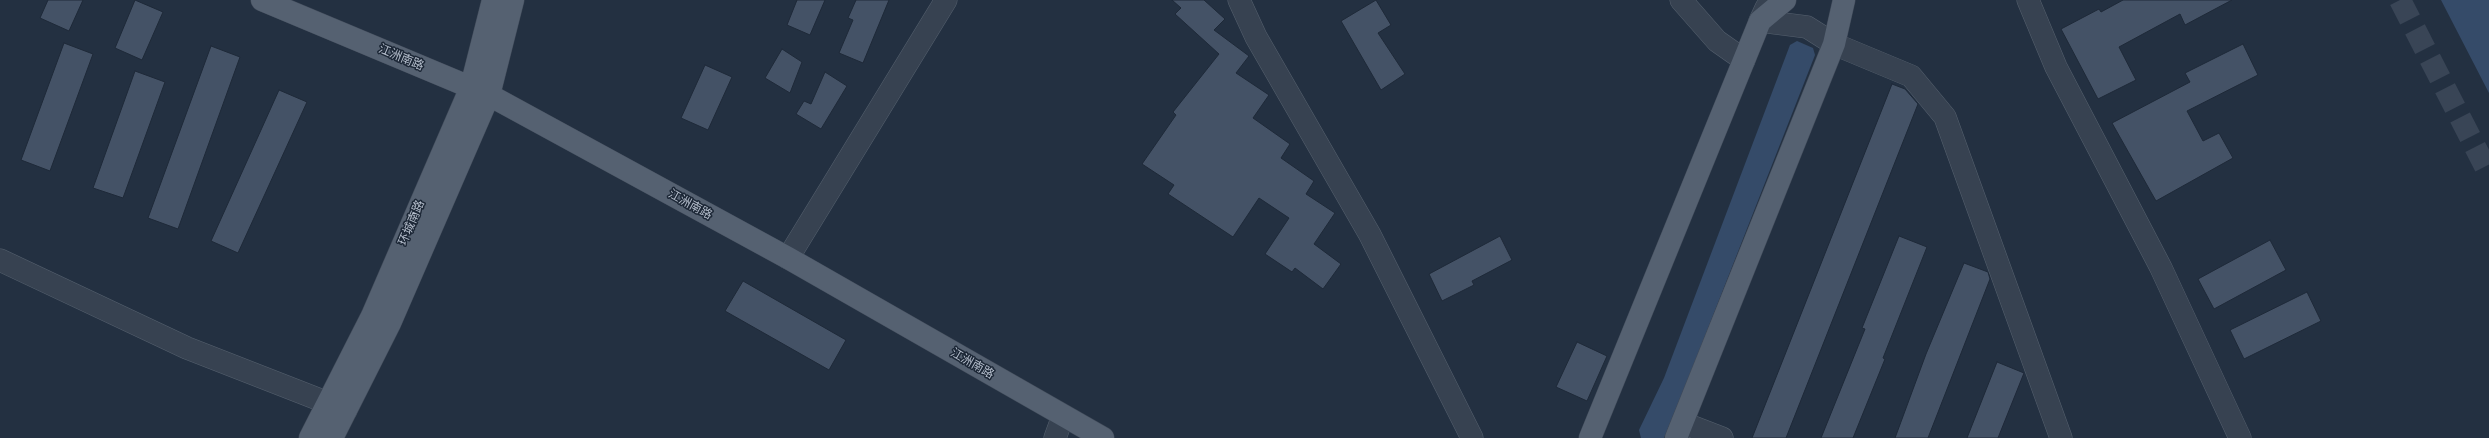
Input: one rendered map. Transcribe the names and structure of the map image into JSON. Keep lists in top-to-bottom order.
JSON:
{
  "streets": {
    "main road": ["江洲南路", "环城南路"]
  },
  "crossings": [
    ["江洲南路", "环城南路"]
  ]
}
